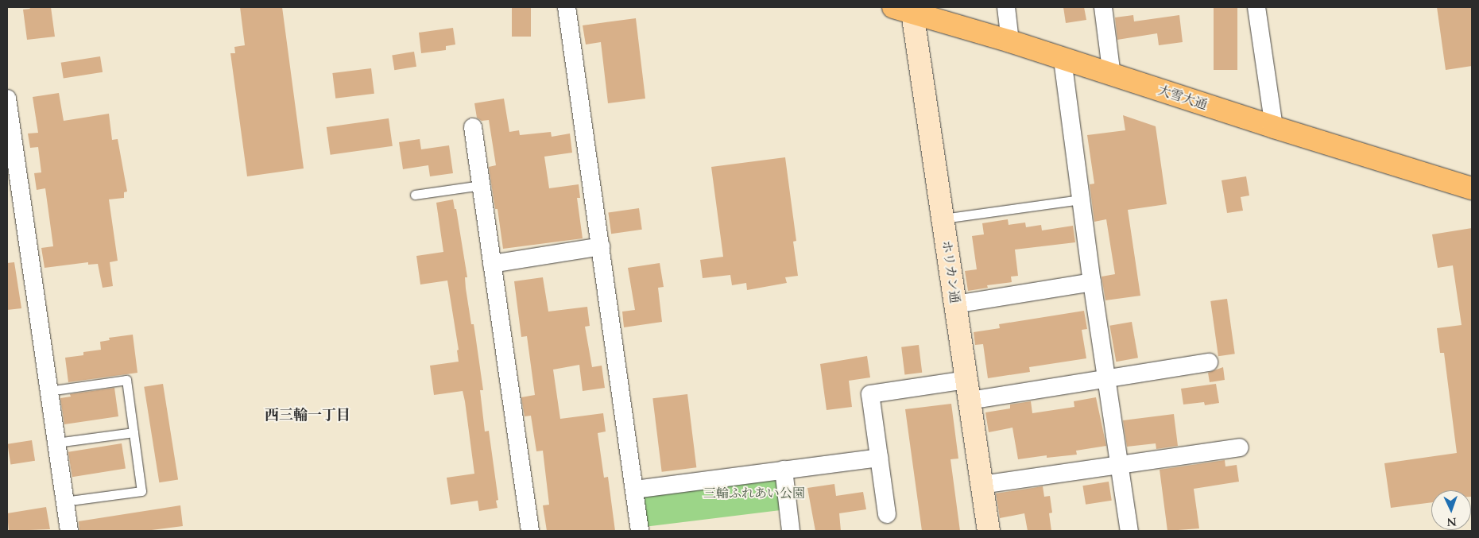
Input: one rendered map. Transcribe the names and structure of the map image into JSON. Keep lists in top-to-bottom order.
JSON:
{
  "streets": {
    "highway": ["大雪大通"],
    "street": ["ホリカン通"]
  },
  "crossings": [
    ["大雪大通", "ホリカン通"]
  ],
  "districts": ["西三輪一丁目"],
  "parks": ["三輪ふれあい公園"],
  "north": "bottom"
}
